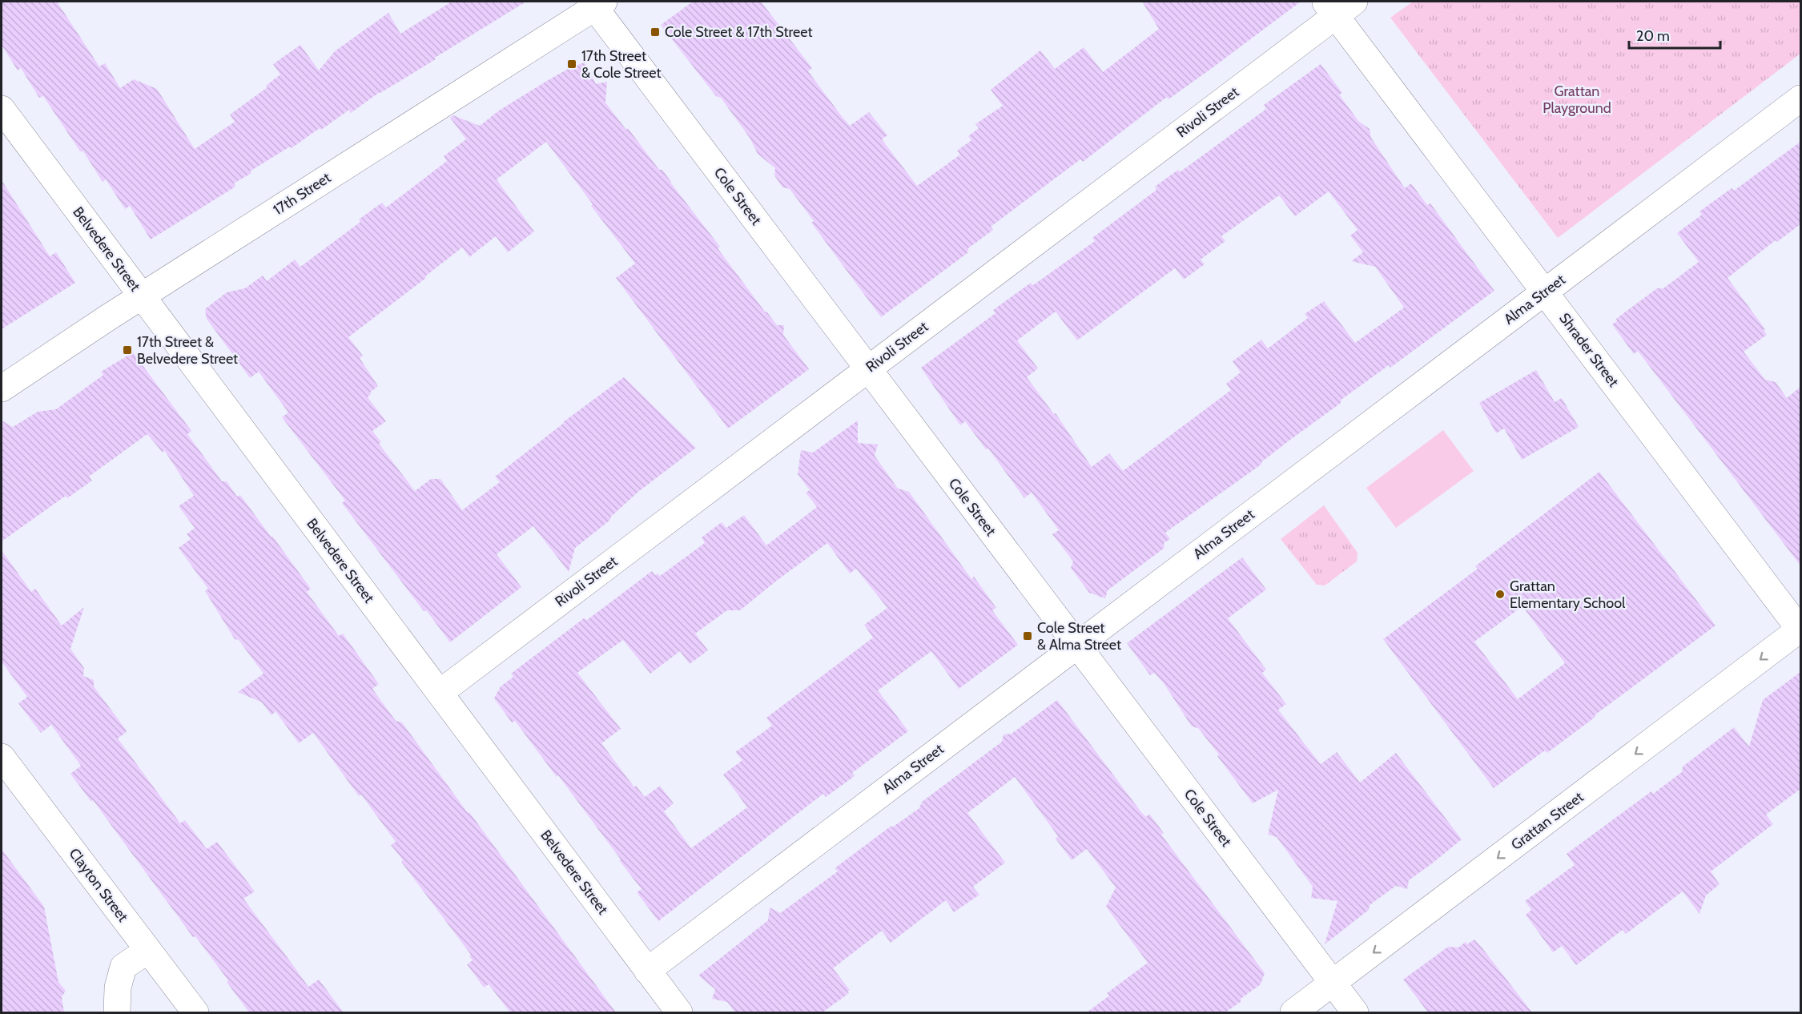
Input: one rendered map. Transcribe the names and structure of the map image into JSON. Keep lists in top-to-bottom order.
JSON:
{
  "streets": {
    "street": [
      "Rivoli Street",
      "17th Street",
      "Cole Street",
      "Belvedere Street",
      "Alma Street",
      "Shrader Street",
      "Grattan Street",
      "Clayton Street"
    ]
  },
  "crossings": [
    ["Rivoli Street", "Cole Street"],
    ["Rivoli Street", "Belvedere Street"],
    ["Rivoli Street", "Shrader Street"],
    ["17th Street", "Cole Street"],
    ["17th Street", "Belvedere Street"],
    ["Cole Street", "Alma Street"],
    ["Cole Street", "Grattan Street"],
    ["Belvedere Street", "Alma Street"],
    ["Alma Street", "Shrader Street"],
    ["Shrader Street", "Grattan Street"]
  ],
  "one_way": ["Grattan Street"],
  "parks": ["Grattan Playground"],
  "places": {
    "transit": [
      "Cole Street & 17th Street",
      "17th Street & Cole Street",
      "17th Street & Belvedere Street",
      "Cole Street & Alma Street"
    ],
    "other": ["Grattan Elementary School"]
  },
  "scale_bar": "20 m"
}
